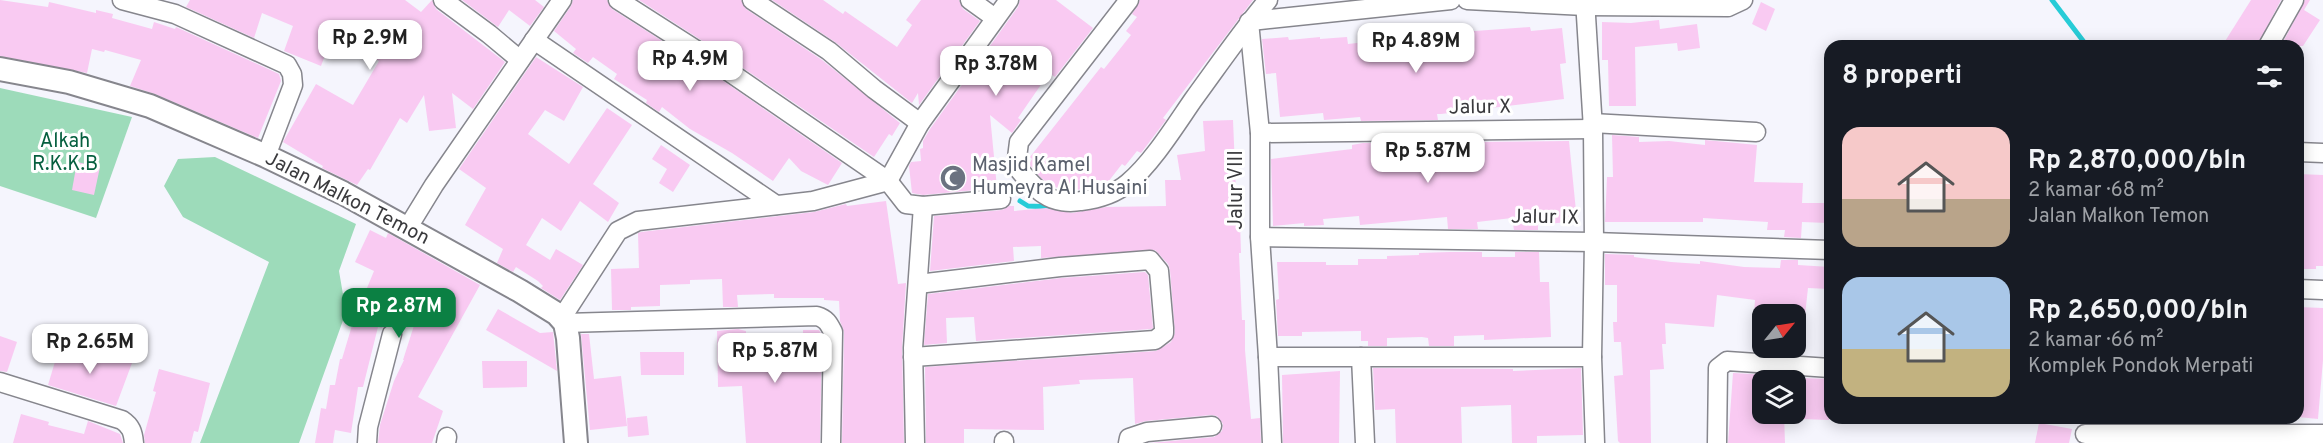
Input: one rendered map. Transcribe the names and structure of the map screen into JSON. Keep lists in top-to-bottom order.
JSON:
{
  "streets": {
    "street": [
      "Jalur X",
      "Jalur VIII",
      "Jalan Malkon Temon",
      "Jalur IX"
    ]
  },
  "crossings": [
    ["Jalur X", "Jalur VIII"],
    ["Jalur VIII", "Jalur IX"]
  ],
  "parks": ["Alkah R.K.K.B"],
  "places": {
    "mosque": ["Masjid Kamel Humeyra Al Husaini"]
  },
  "north": "top right",
  "page": {
    "price": [
      "Rp 2.9M",
      "Rp 4.89M",
      "Rp 4.9M",
      "Rp 3.78M",
      "Rp 5.87M",
      "Rp 2.87M",
      "Rp 2.65M",
      "Rp 5.87M"
    ],
    "heading": "8 properti",
    "list": [
      {
        "name": "Rp 2,870,000/bln",
        "note": "2 kamar · 68 m² · Jalan Malkon Temon"
      },
      {
        "name": "Rp 2,650,000/bln",
        "note": "2 kamar · 66 m² · Komplek Pondok Merpati"
      }
    ]
  }
}
